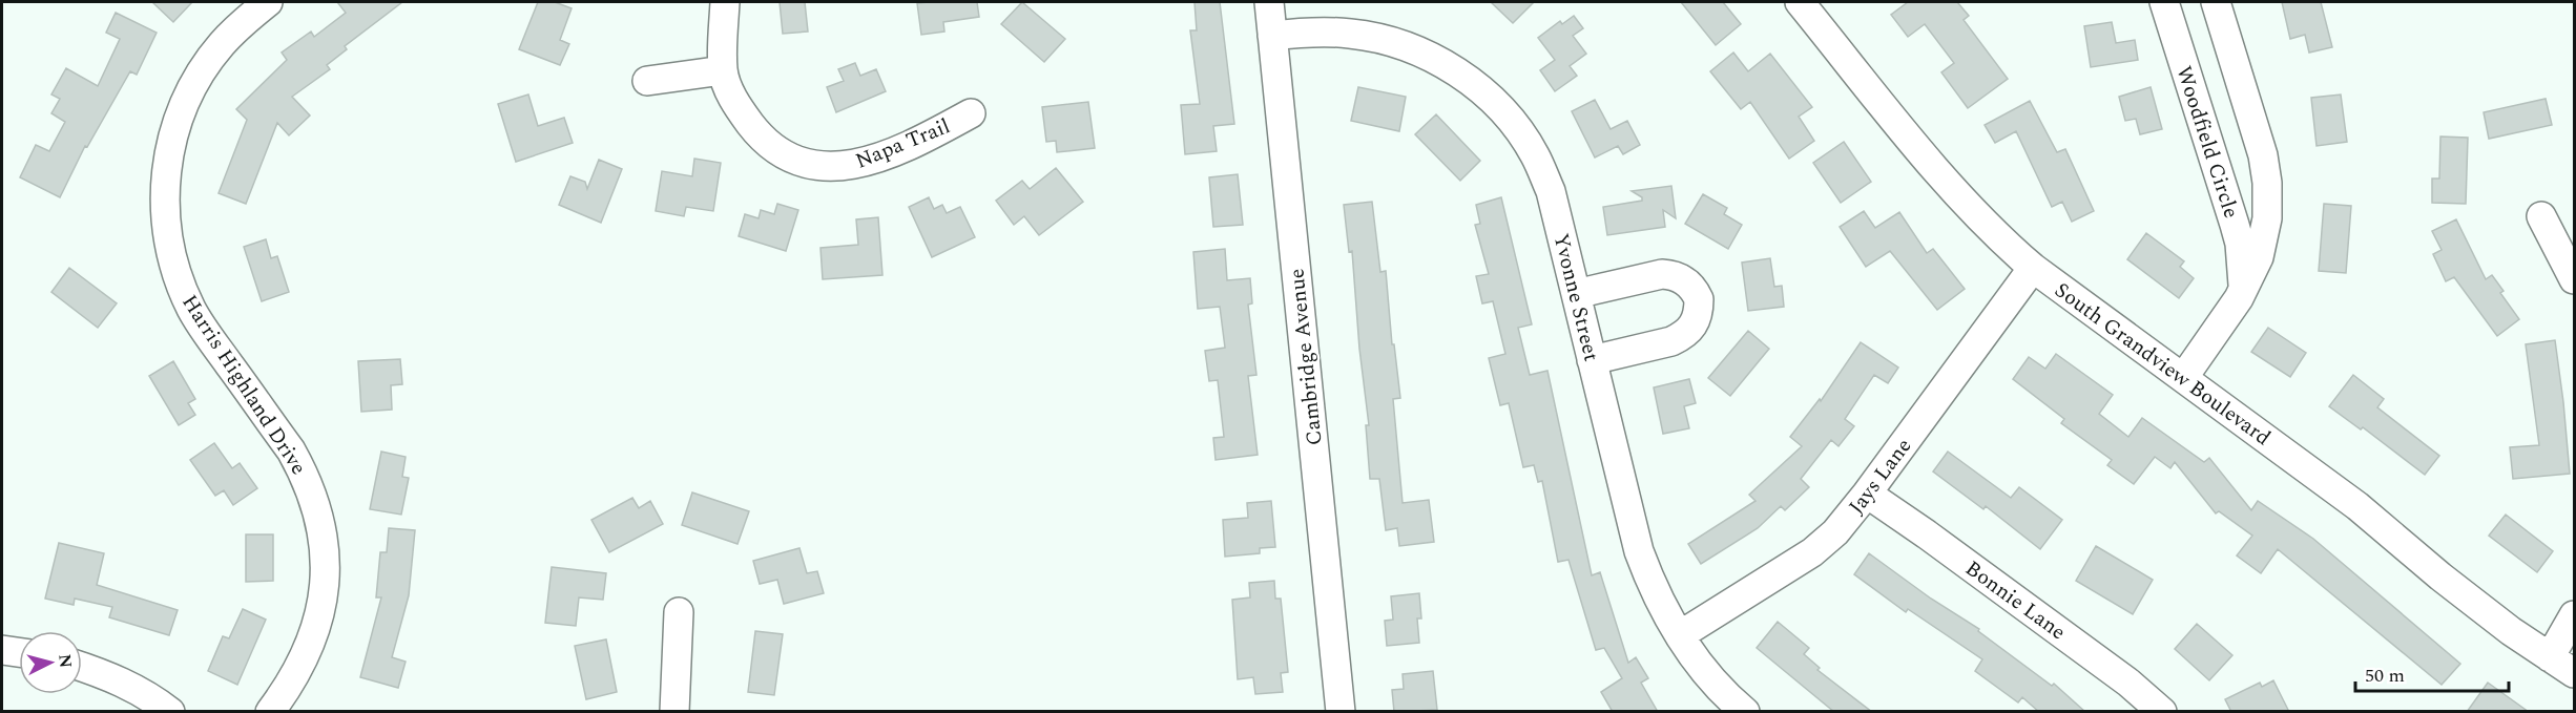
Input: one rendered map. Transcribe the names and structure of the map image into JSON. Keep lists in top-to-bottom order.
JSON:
{
  "streets": {
    "street": [
      "Woodfield Circle",
      "Napa Trail",
      "Yvonne Street",
      "Cambridge Avenue",
      "South Grandview Boulevard",
      "Harris Highland Drive",
      "Jays Lane",
      "Bonnie Lane"
    ]
  },
  "crossings": [
    ["Woodfield Circle", "South Grandview Boulevard"],
    ["Yvonne Street", "Cambridge Avenue"],
    ["Yvonne Street", "Jays Lane"],
    ["South Grandview Boulevard", "Jays Lane"],
    ["Jays Lane", "Bonnie Lane"]
  ],
  "scale_bar": "50 m",
  "north": "right"
}
